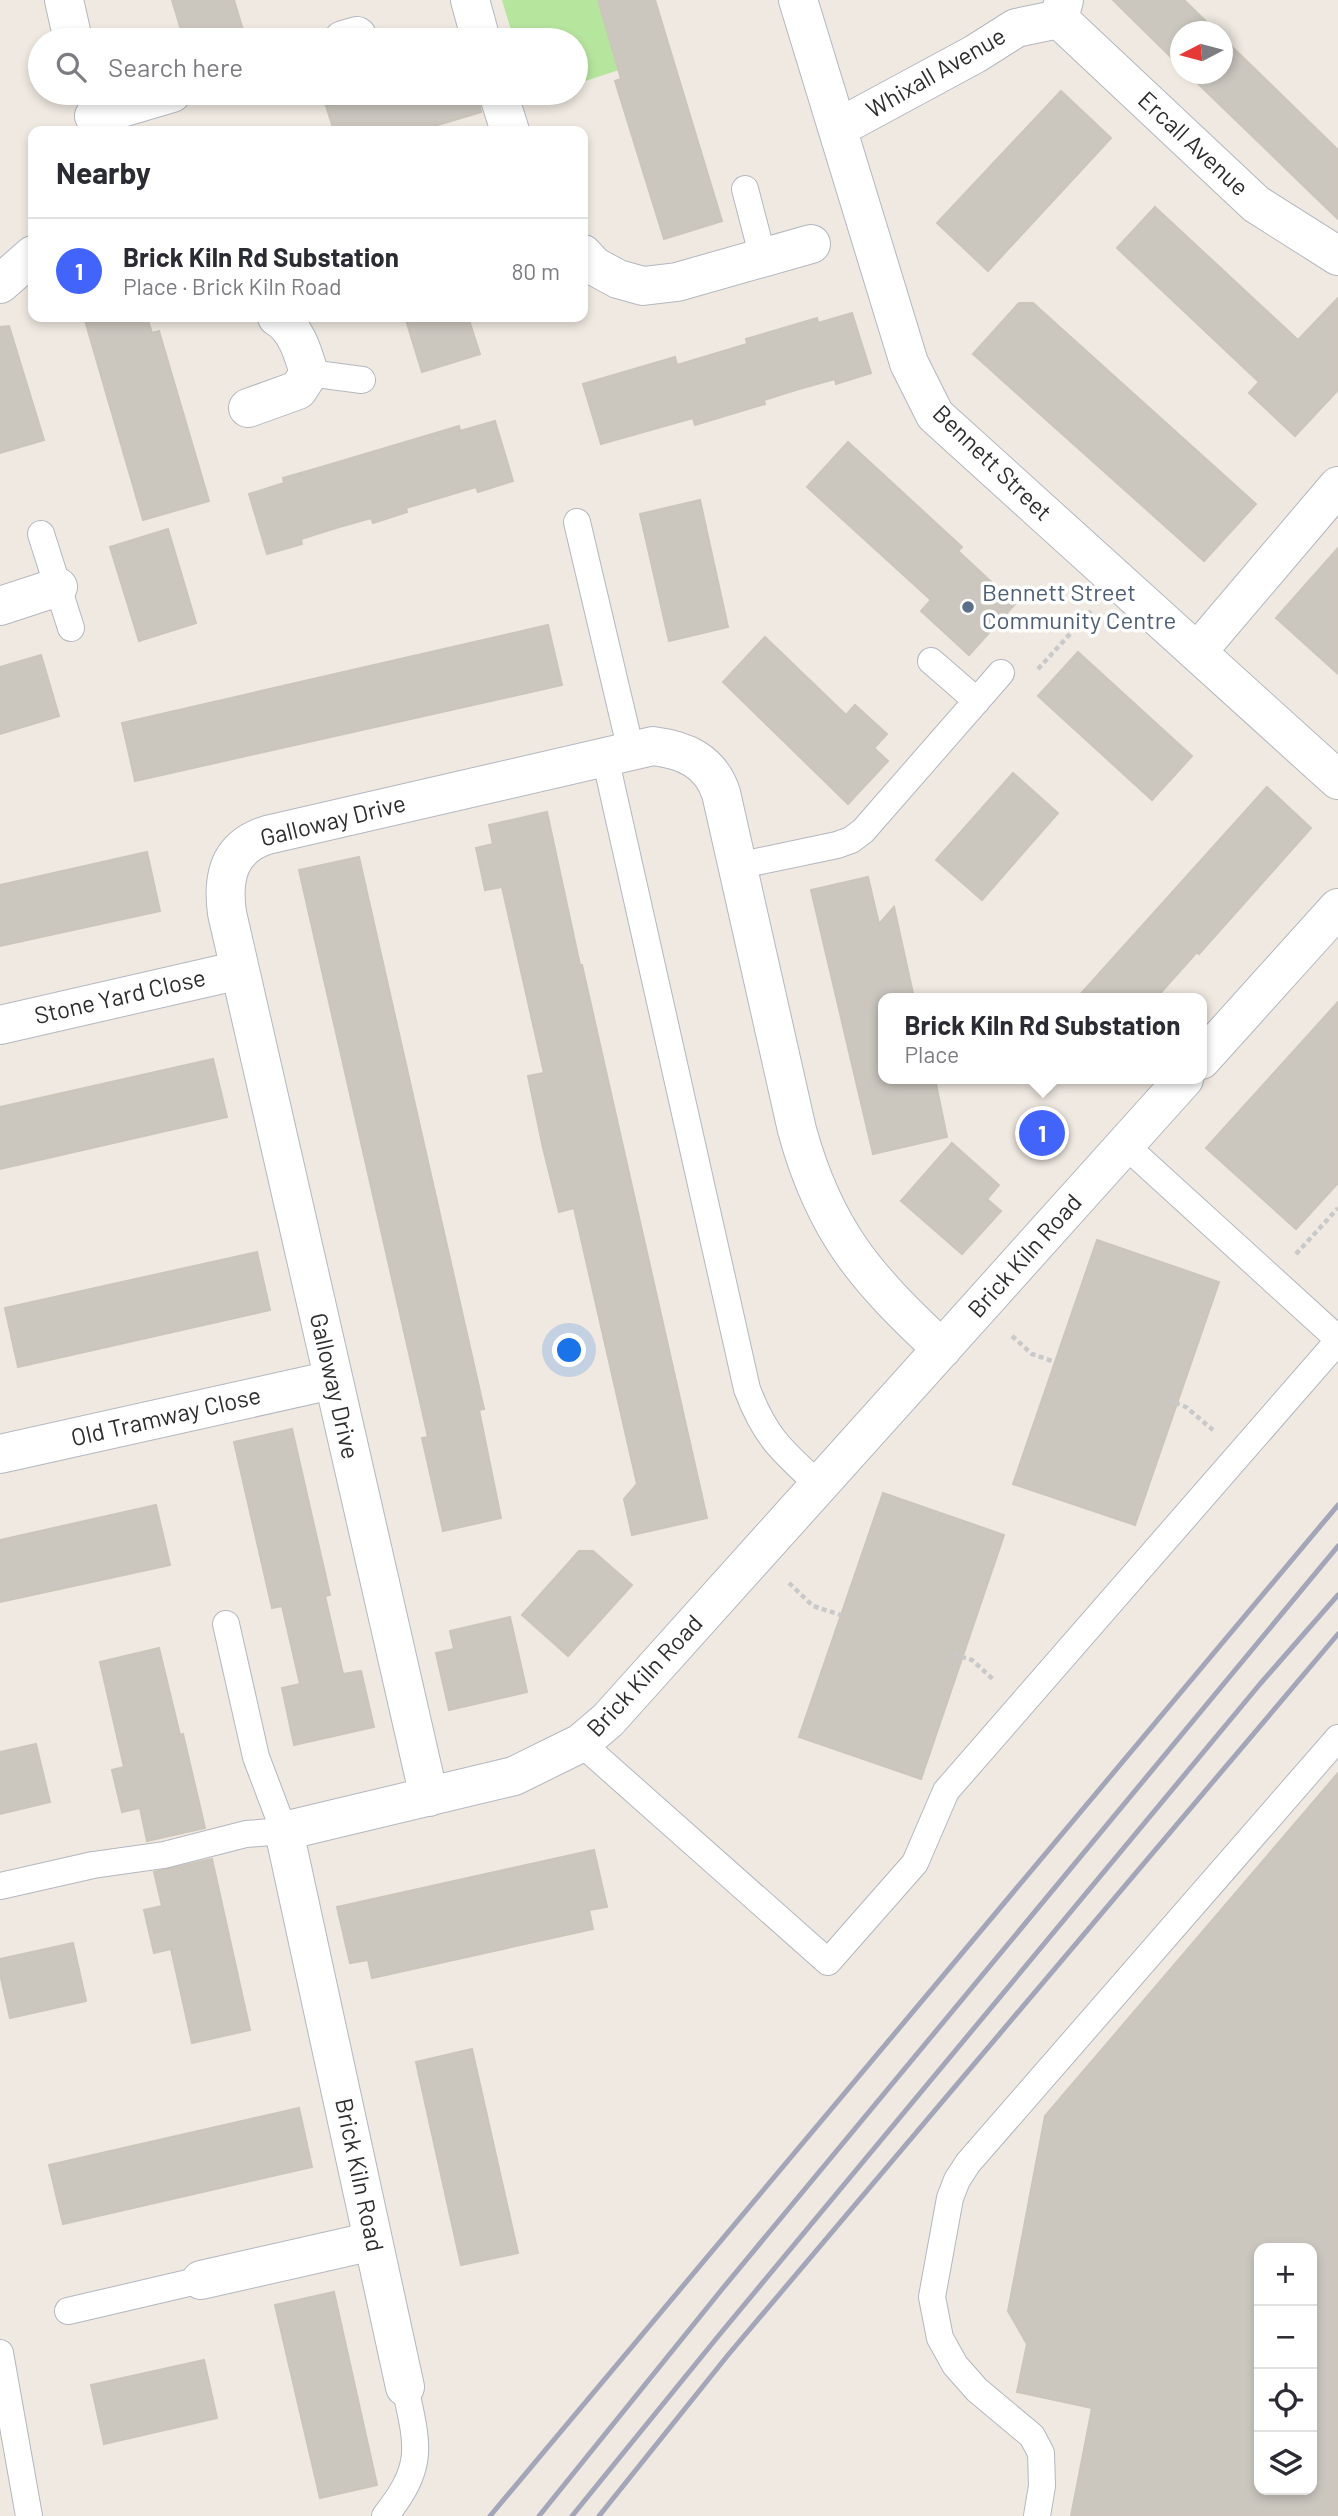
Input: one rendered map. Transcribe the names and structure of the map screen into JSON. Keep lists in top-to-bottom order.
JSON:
{
  "streets": {
    "street": [
      "Whixall Avenue",
      "Ercall Avenue",
      "Bennett Street",
      "Galloway Drive",
      "Stone Yard Close",
      "Brick Kiln Road",
      "Old Tramway Close"
    ]
  },
  "crossings": [
    ["Whixall Avenue", "Ercall Avenue"],
    ["Whixall Avenue", "Bennett Street"],
    ["Galloway Drive", "Stone Yard Close"],
    ["Galloway Drive", "Brick Kiln Road"],
    ["Galloway Drive", "Old Tramway Close"]
  ],
  "places": ["Bennett Street Community Centre"],
  "north": "left",
  "page": {
    "search": "Search here",
    "heading": "Nearby",
    "list": [
      {
        "mark": "1",
        "name": "Brick Kiln Rd Substation",
        "note": "Place · Brick Kiln Road",
        "value": "80 m"
      }
    ],
    "popup": ["Brick Kiln Rd Substation", "Place"],
    "pins": "1",
    "map_buttons": ["+", "−"]
  }
}
